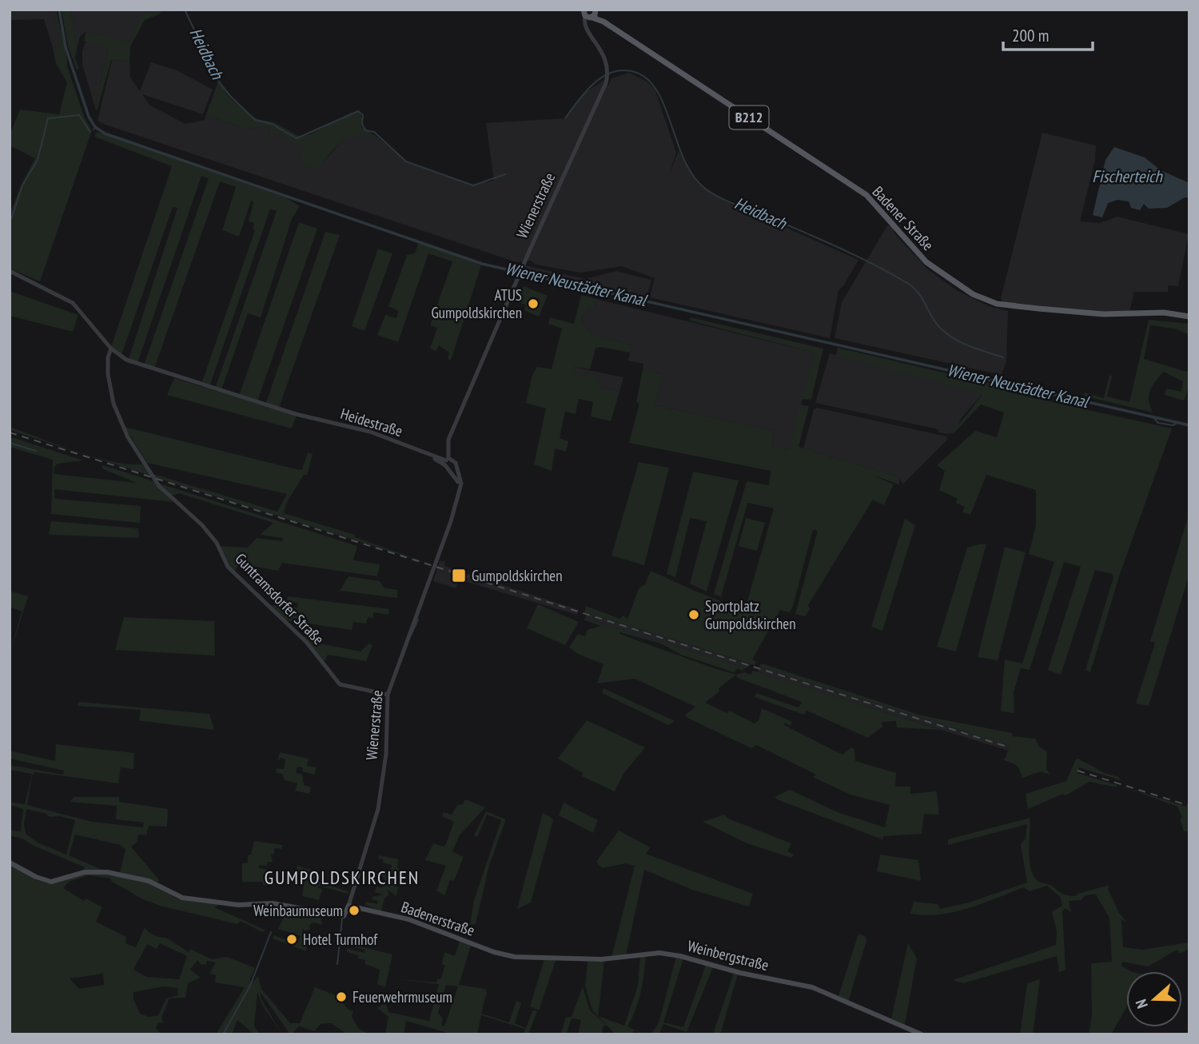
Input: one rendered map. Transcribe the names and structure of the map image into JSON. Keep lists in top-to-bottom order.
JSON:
{
  "streets": {
    "main road": [
      "B212",
      "Badener Straße",
      "Badenerstraße",
      "Weinbergstraße"
    ],
    "street": ["Wienerstraße", "Heidestraße", "Guntramsdorfer Straße"]
  },
  "crossings": [
    ["Wienerstraße", "Badener Straße"],
    ["Wienerstraße", "Heidestraße"],
    ["Wienerstraße", "Guntramsdorfer Straße"],
    ["Wienerstraße", "Badenerstraße"],
    ["Heidestraße", "Guntramsdorfer Straße"],
    ["Badenerstraße", "Weinbergstraße"]
  ],
  "districts": ["GUMPOLDSKIRCHEN"],
  "water": ["Heidbach", "Fischerteich", "Wiener Neustädter Kanal"],
  "places": {
    "other": [
      "ATUS Gumpoldskirchen",
      "Sportplatz Gumpoldskirchen",
      "Weinbaumuseum",
      "Hotel Turmhof",
      "Feuerwehrmuseum"
    ],
    "transit": ["Gumpoldskirchen"]
  },
  "scale_bar": "200 m",
  "north": "left"
}
